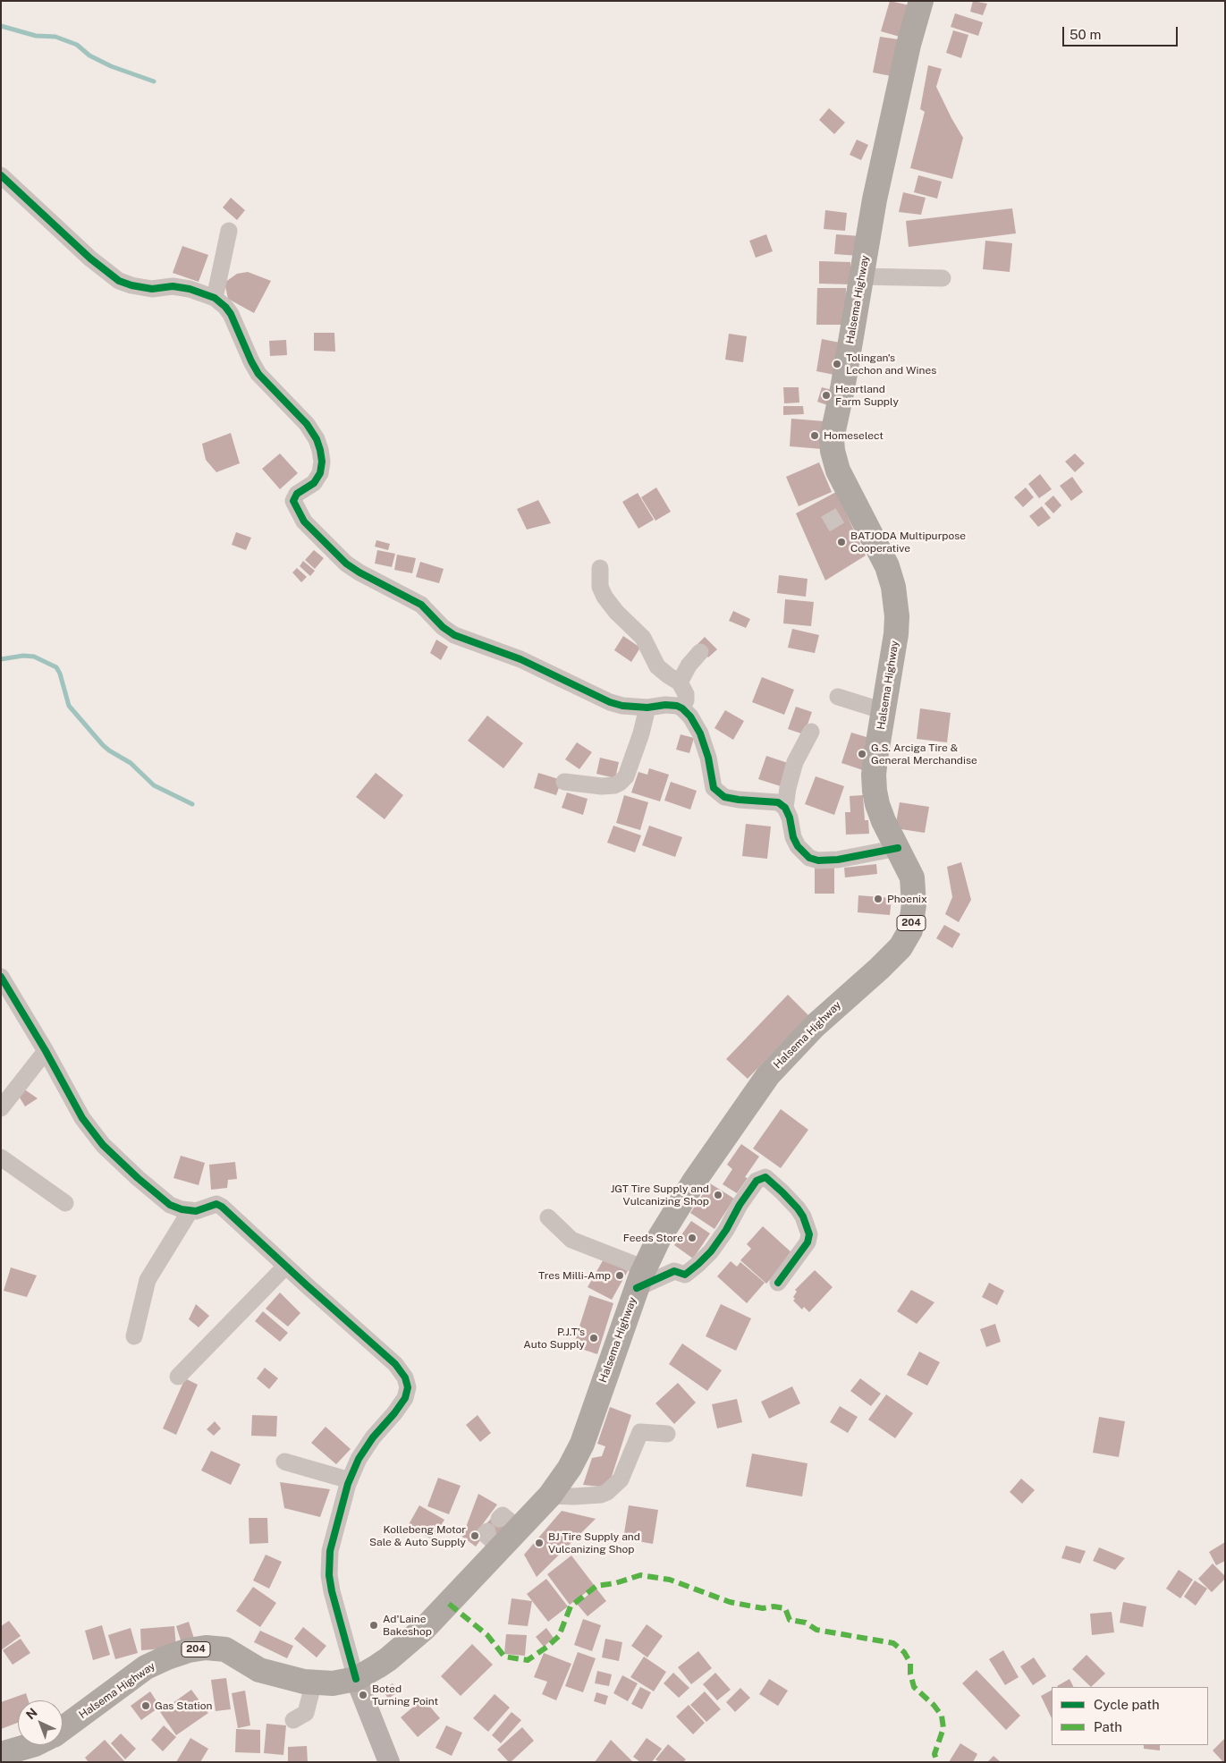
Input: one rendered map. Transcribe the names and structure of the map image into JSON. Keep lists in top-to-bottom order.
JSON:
{
  "streets": {
    "highway": ["Halsema Highway", "204"]
  },
  "places": [
    "Tolingan's Lechon and Wines",
    "Heartland Farm Supply",
    "Homeselect",
    "BATJODA Multipurpose Cooperative",
    "G.S. Arciga Tire & General Merchandise",
    "Phoenix",
    "JGT Tire Supply and Vulcanizing Shop",
    "Feeds Store",
    "Tres Milli-Amp",
    "P.J.T's Auto Supply",
    "Kollebeng Motor Sale & Auto Supply",
    "BJ Tire Supply and Vulcanizing Shop",
    "Ad'Laine Bakeshop",
    "Boted Turning Point",
    "Gas Station"
  ],
  "legend": ["Cycle path", "Path"],
  "scale_bar": "50 m",
  "north": "top left"
}
